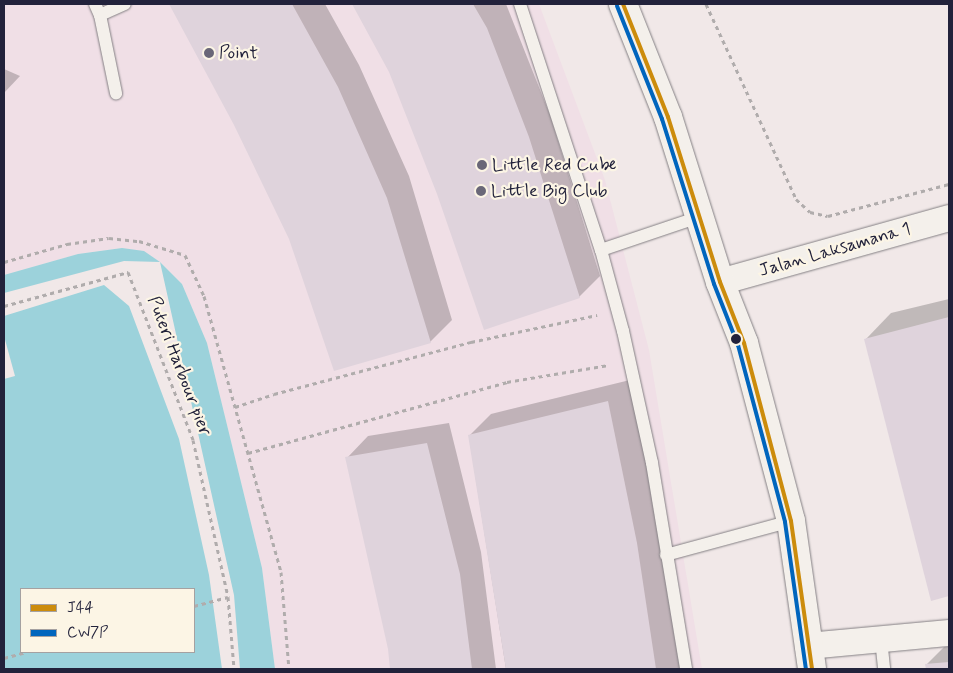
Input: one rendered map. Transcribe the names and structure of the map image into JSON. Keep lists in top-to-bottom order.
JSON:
{
  "streets": {
    "street": ["Jalan Laksamana 1"],
    "path": ["Puteri Harbour pier"]
  },
  "places": ["Point", "Little Red Cube", "Little Big Club"],
  "lines": ["transit line J44", "transit line CW7P"],
  "legend": ["J44", "CW7P"]
}
